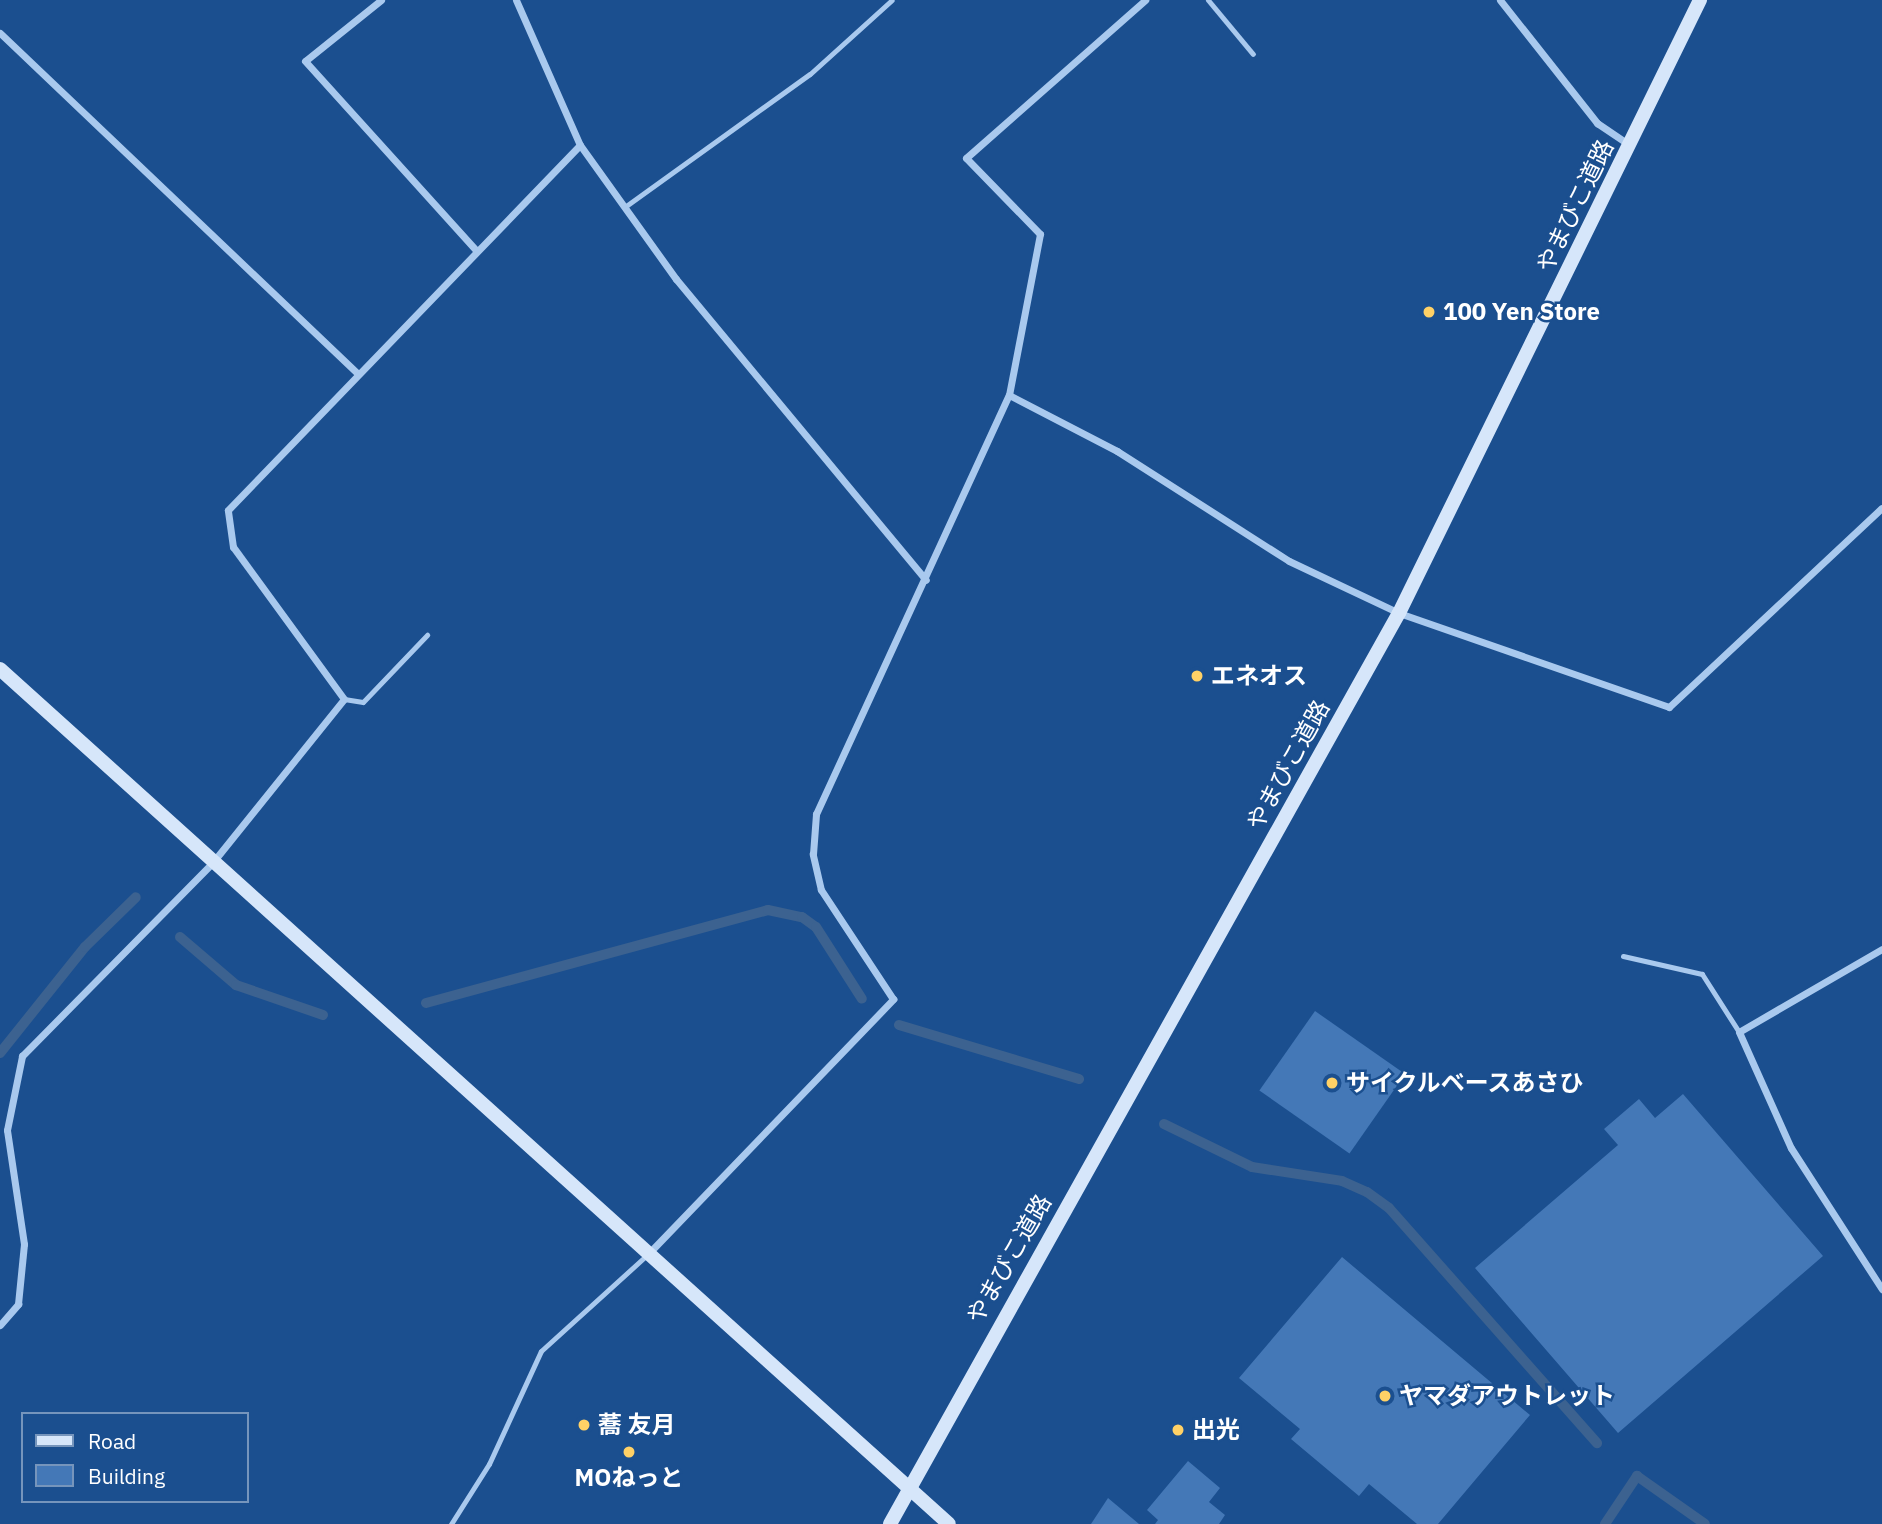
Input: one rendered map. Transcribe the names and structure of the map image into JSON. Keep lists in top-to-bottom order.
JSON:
{
  "streets": {
    "street": ["やまびこ道路"]
  },
  "places": [
    "100 Yen Store",
    "エネオス",
    "サイクルベースあさひ",
    "ヤマダアウトレット",
    "蕎 友月",
    "出光",
    "MOねっと"
  ],
  "legend": ["Road", "Building"]
}
